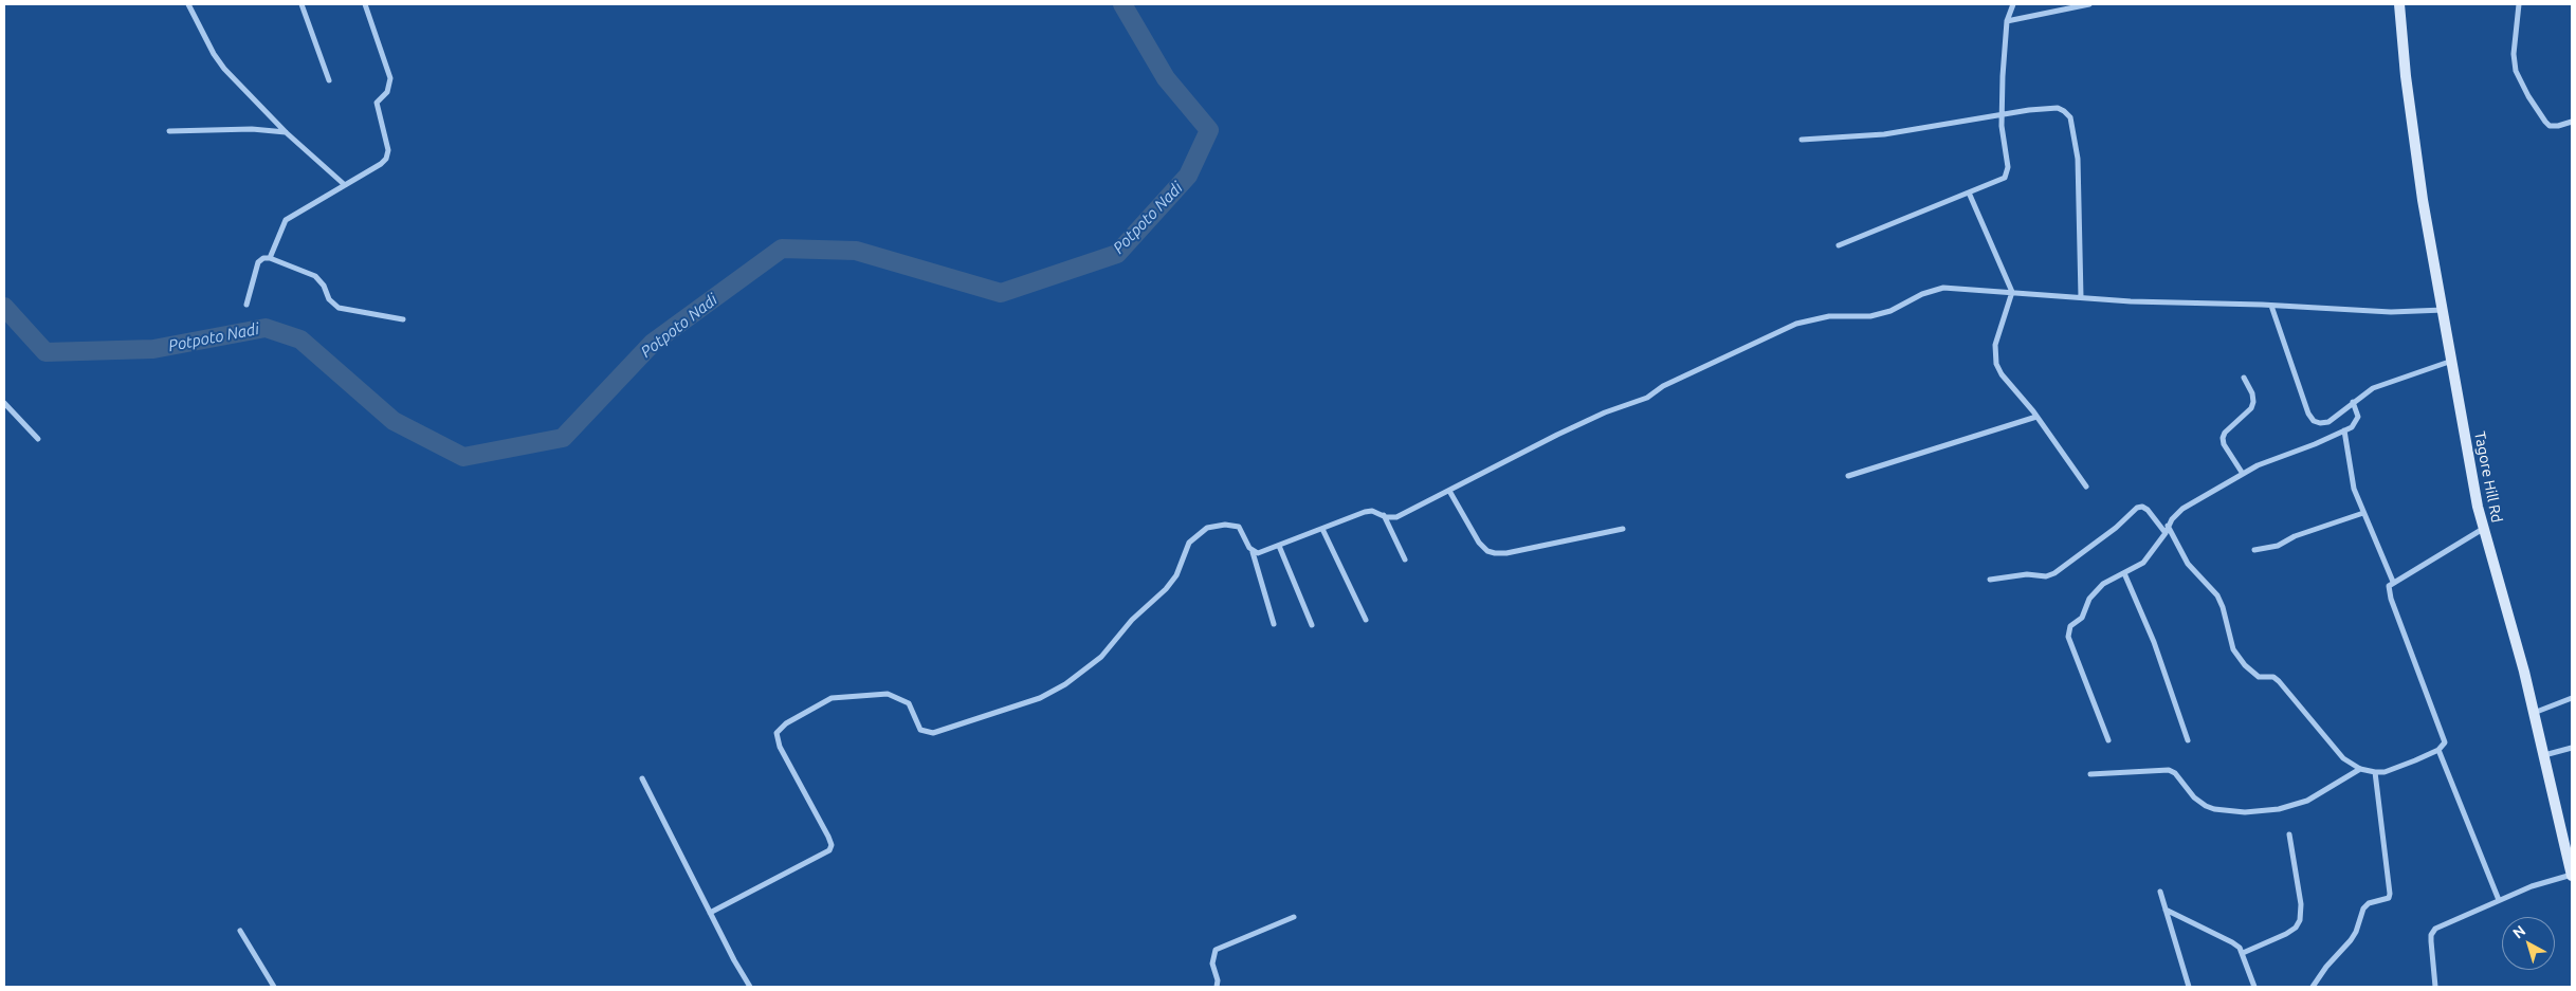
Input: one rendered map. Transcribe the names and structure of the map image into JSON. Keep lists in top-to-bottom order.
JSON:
{
  "streets": {
    "main road": ["Tagore Hill Rd"]
  },
  "water": ["Potpoto Nadi"],
  "north": "top left"
}
